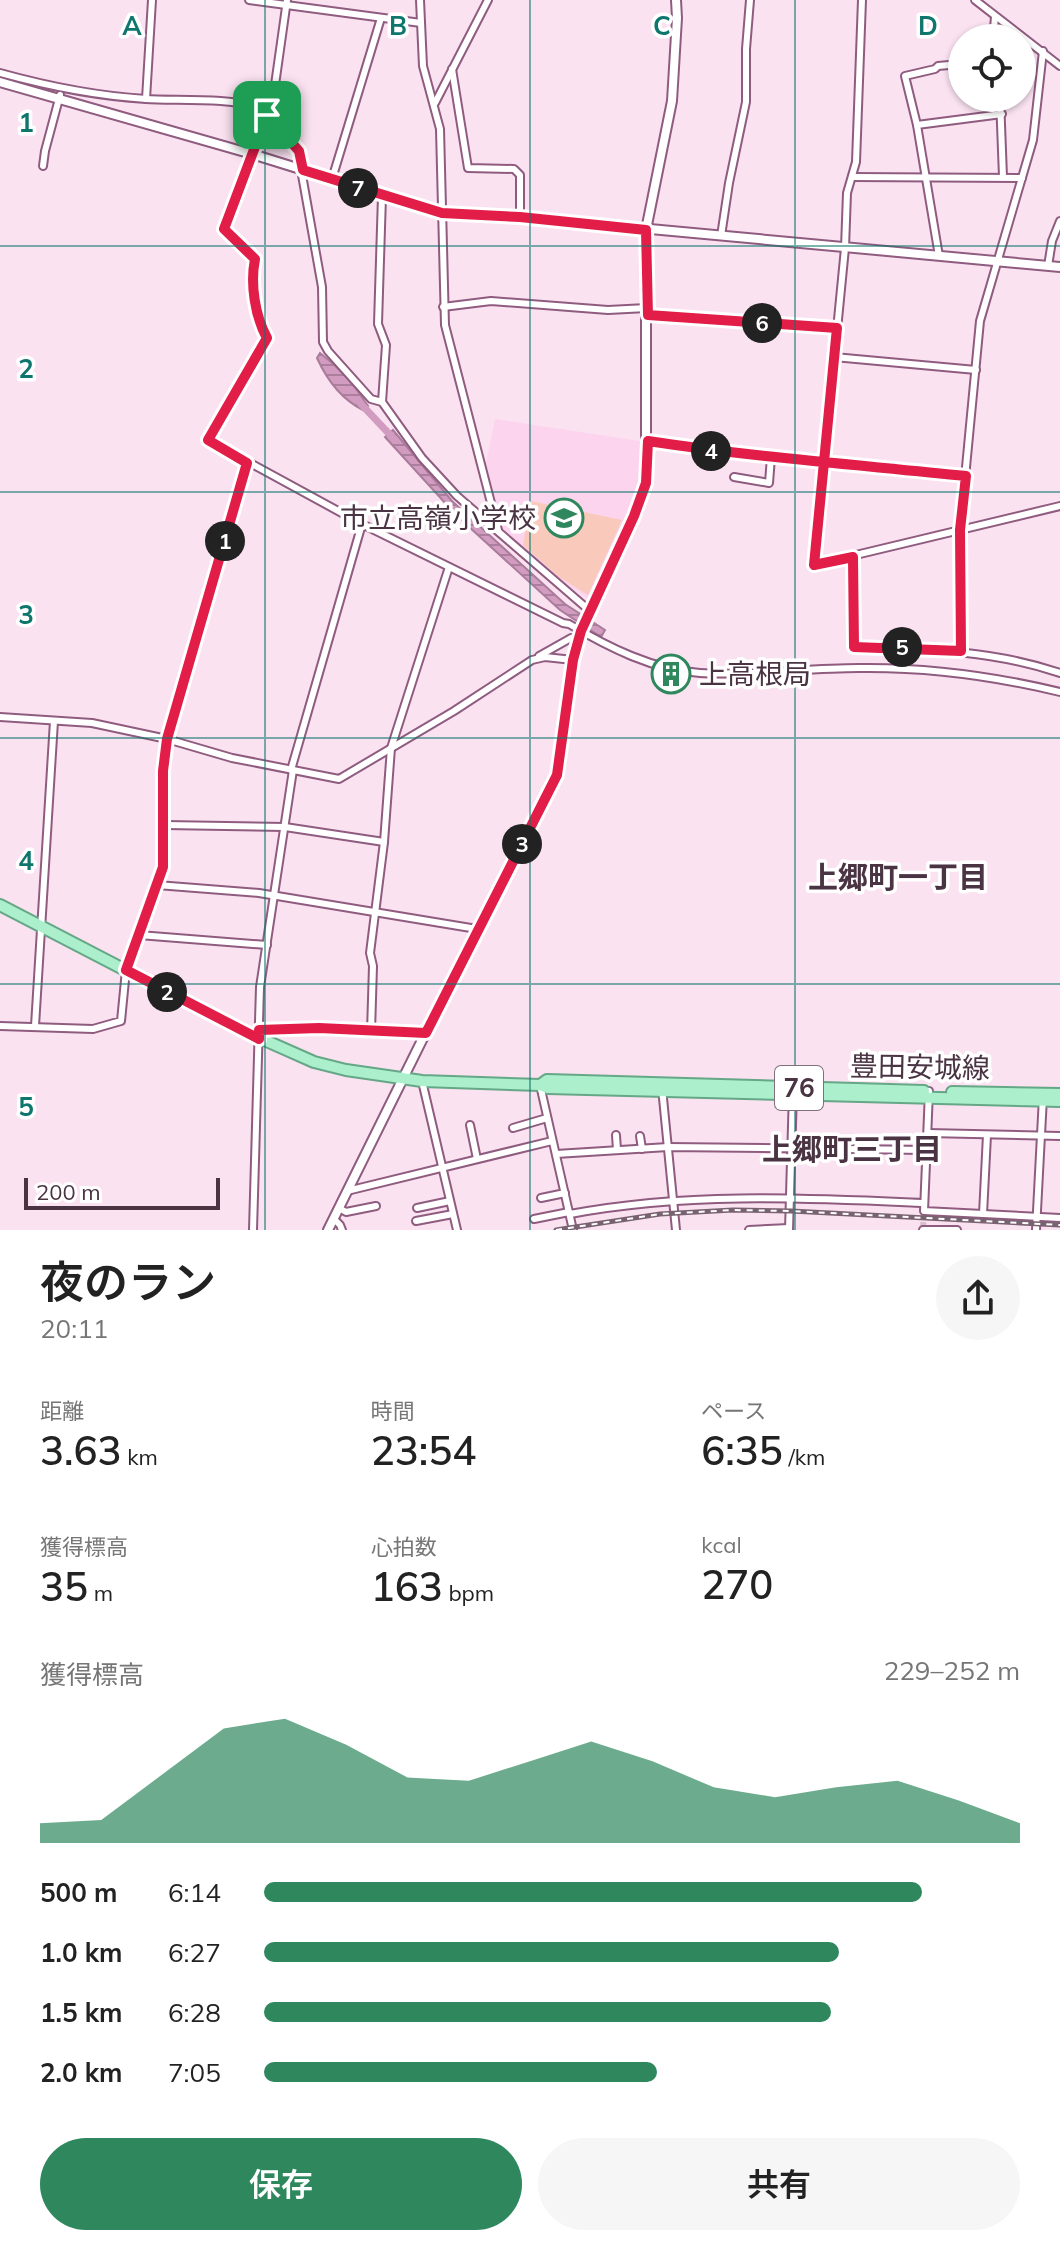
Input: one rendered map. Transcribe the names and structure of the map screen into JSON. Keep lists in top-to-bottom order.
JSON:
{
  "streets": {
    "main road": ["豊田安城線", "76"]
  },
  "districts": ["上郷町一丁目", "上郷町三丁目"],
  "places": {
    "school or university": ["市立高嶺小学校"],
    "building": ["上高根局"]
  },
  "scale_bar": "200 m",
  "page": {
    "pins": [
      "7",
      "6",
      "4",
      "1",
      "5",
      "3",
      "2"
    ],
    "scale": "200 m",
    "heading": ["夜のラン", "20:11"],
    "stats": [
      ["距離", "3.63 km"],
      ["時間", "23:54"],
      ["ペース", "6:35 /km"],
      ["獲得標高", "35 m"],
      ["心拍数", "163 bpm"],
      ["kcal", "270"]
    ],
    "chart": ["獲得標高", "229–252 m"],
    "list": [
      {
        "name": "500 m",
        "note": "6:14"
      },
      {
        "name": "1.0 km",
        "note": "6:27"
      },
      {
        "name": "1.5 km",
        "note": "6:28"
      },
      {
        "name": "2.0 km",
        "note": "7:05"
      }
    ],
    "buttons": ["保存", "共有"]
  },
  "grid": {
    "columns": [
      "A",
      "B",
      "C",
      "D"
    ],
    "rows": [
      "1",
      "2",
      "3",
      "4",
      "5"
    ]
  }
}
